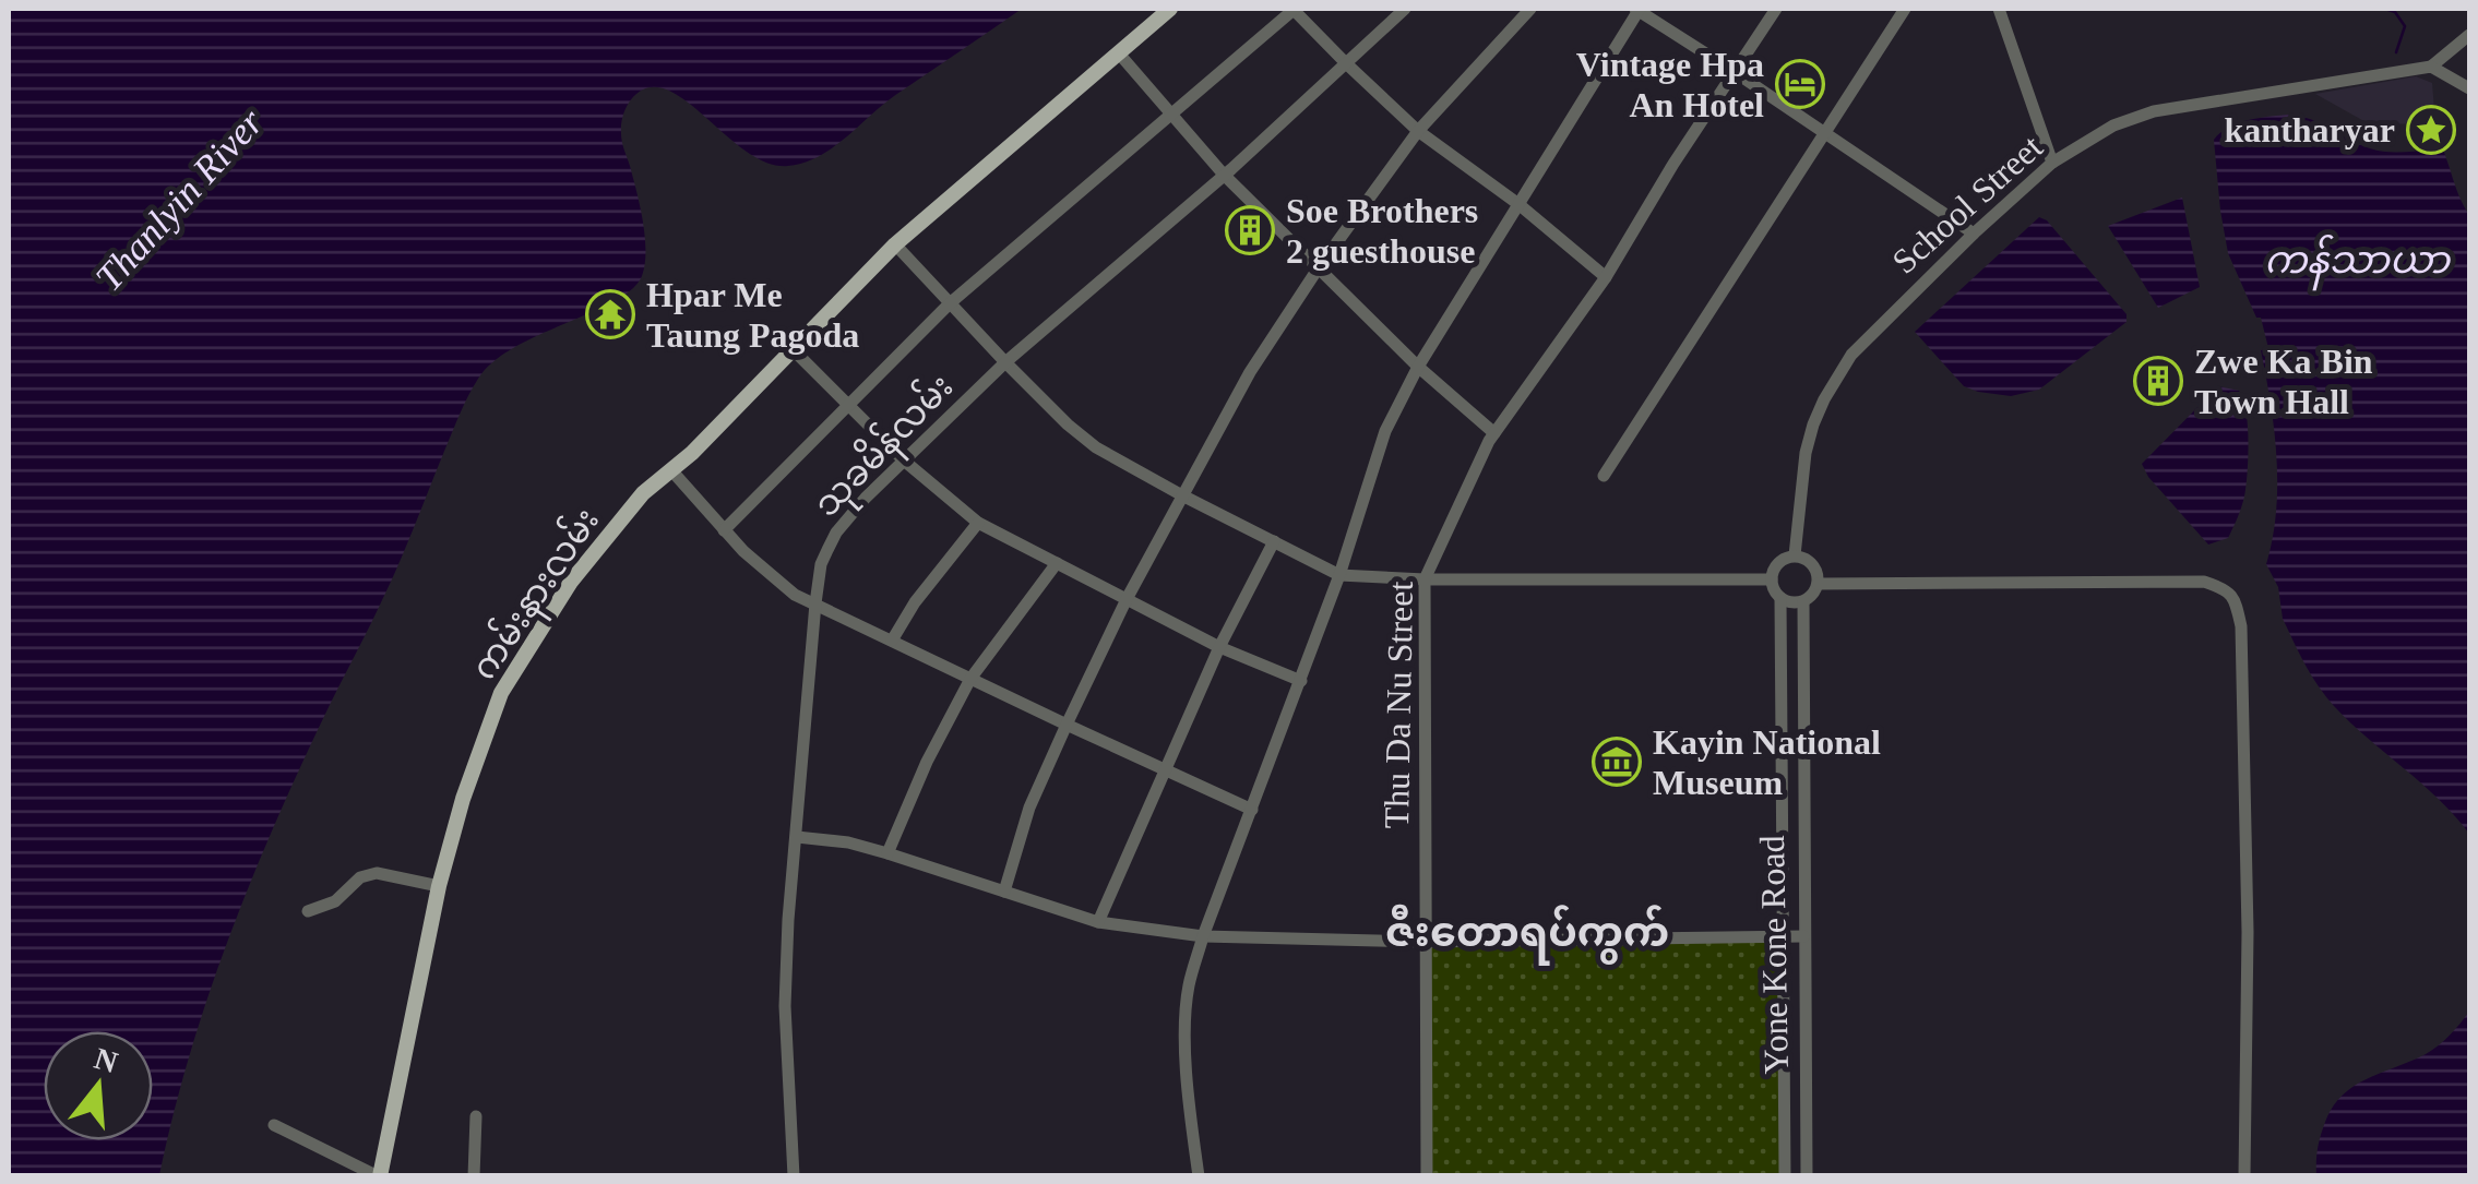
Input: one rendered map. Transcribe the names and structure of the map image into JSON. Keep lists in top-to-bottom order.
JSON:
{
  "streets": {
    "main road": ["ကမ်းနားလမ်း"],
    "street": [
      "School Street",
      "သုခမိန်လမ်း",
      "Thu Da Nu Street",
      "Yone Kone Road"
    ]
  },
  "crossings": [
    ["School Street", "Yone Kone Road"]
  ],
  "districts": ["ဇီးတောရပ်ကွက်"],
  "water": ["Thanlyin River", "ကန်သာယာ"],
  "places": {
    "hotel": ["Vintage Hpa An Hotel"],
    "place": ["kantharyar"],
    "building": ["Soe Brothers 2 guesthouse", "Zwe Ka Bin Town Hall"],
    "temple": ["Hpar Me Taung Pagoda"],
    "museum": ["Kayin National Museum"]
  },
  "north": "top"
}
